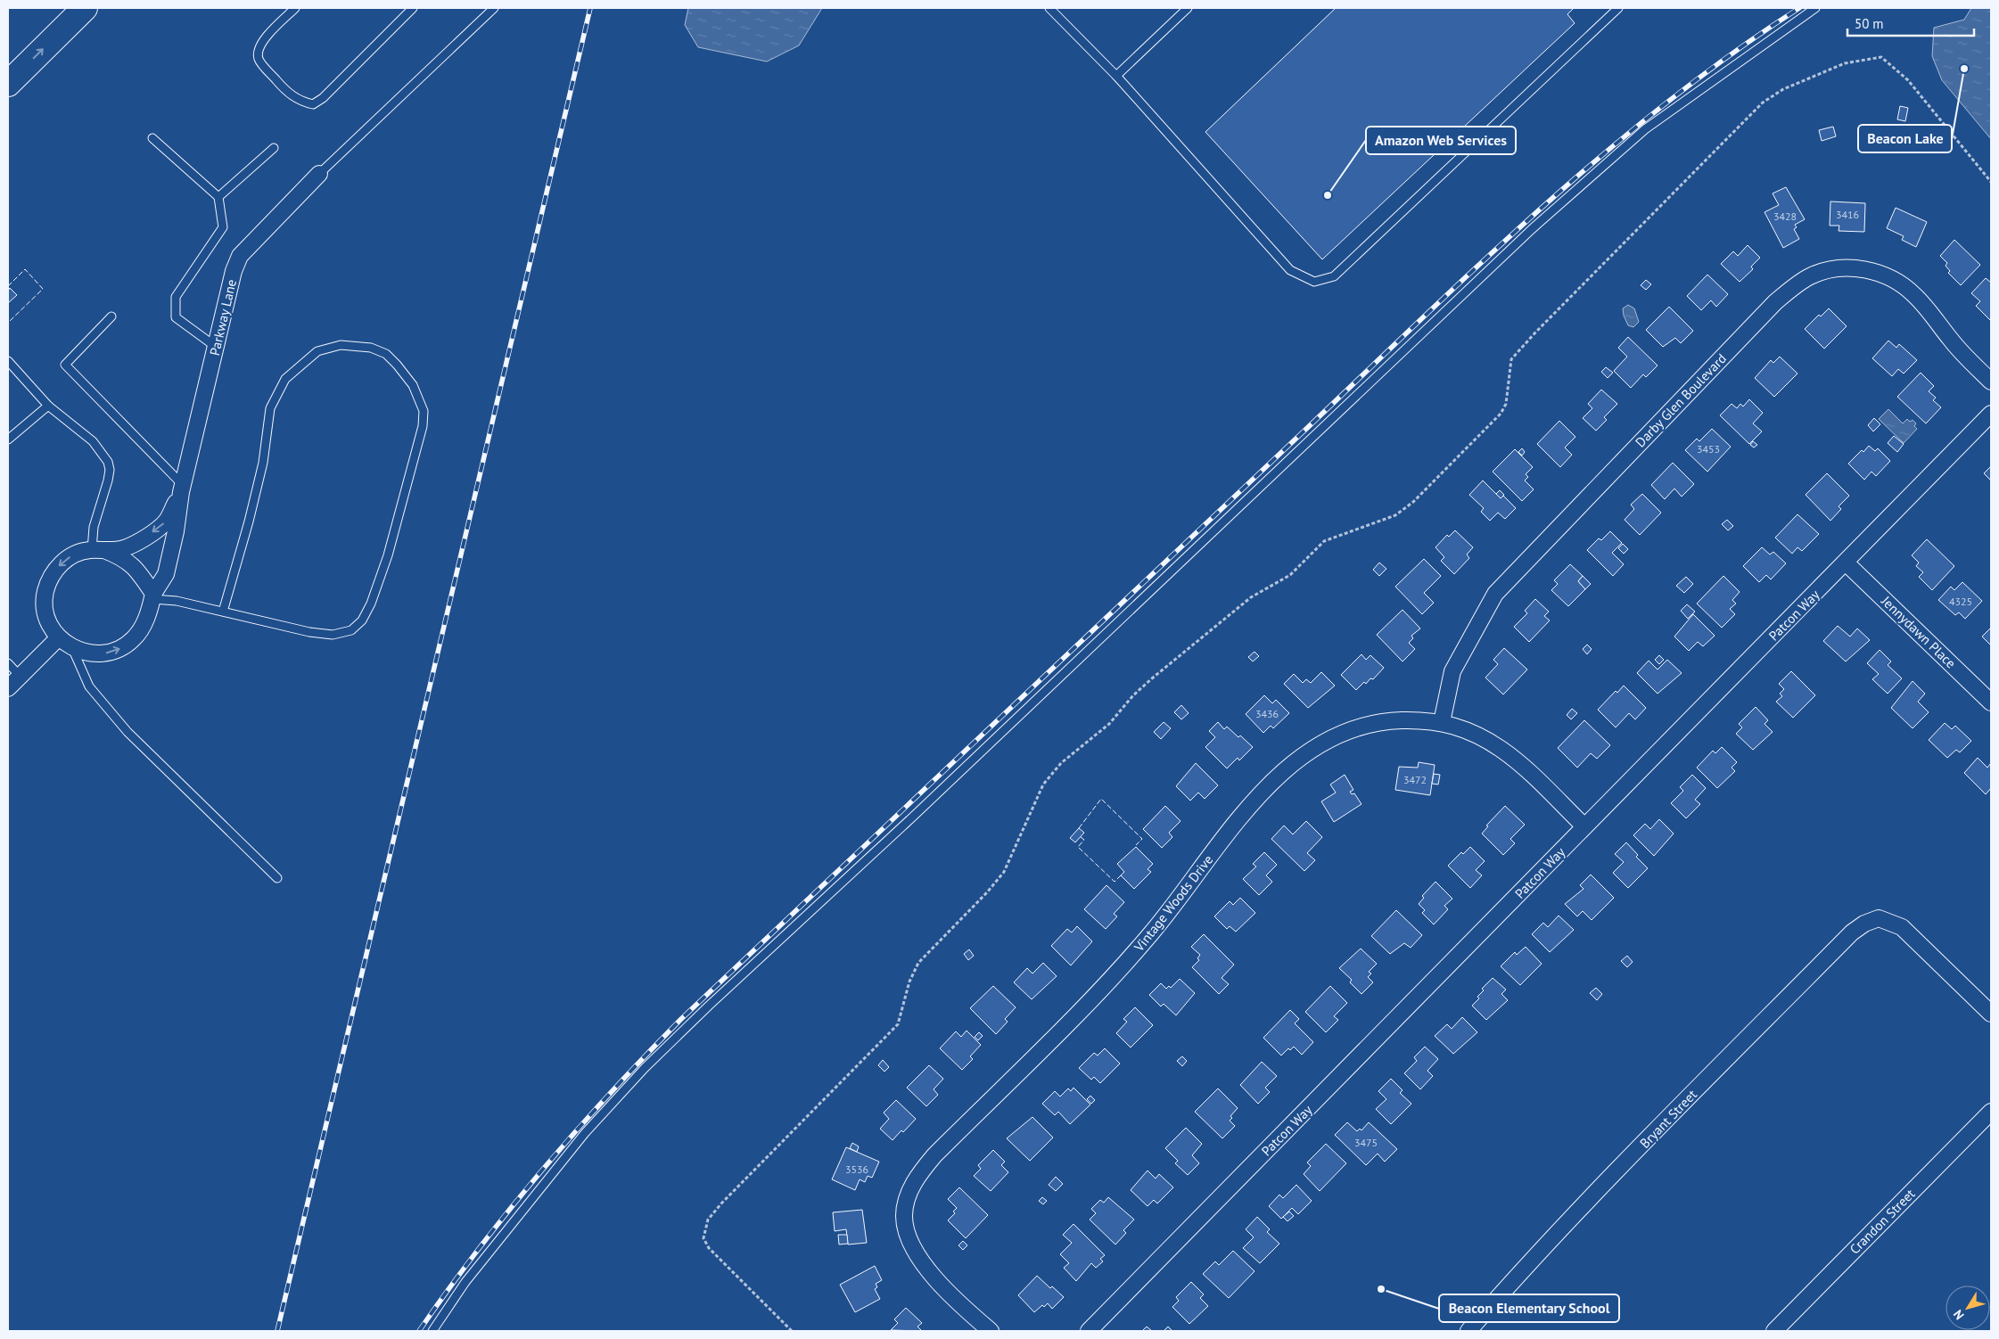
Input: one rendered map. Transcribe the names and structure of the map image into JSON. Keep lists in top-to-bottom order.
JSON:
{
  "streets": {
    "street": [
      "Parkway Lane",
      "Darby Glen Boulevard",
      "Patcon Way",
      "Jennydawn Place",
      "Vintage Woods Drive",
      "Bryant Street",
      "Crandon Street"
    ]
  },
  "crossings": [
    ["Darby Glen Boulevard", "Vintage Woods Drive"],
    ["Patcon Way", "Jennydawn Place"],
    ["Patcon Way", "Vintage Woods Drive"]
  ],
  "places": ["Beacon Lake", "Amazon Web Services", "Beacon Elementary School"],
  "house_numbers": [
    "3416",
    "3428",
    "3453",
    "4325",
    "3436",
    "3472",
    "3475",
    "3536"
  ],
  "scale_bar": "50 m",
  "north": "bottom left"
}
